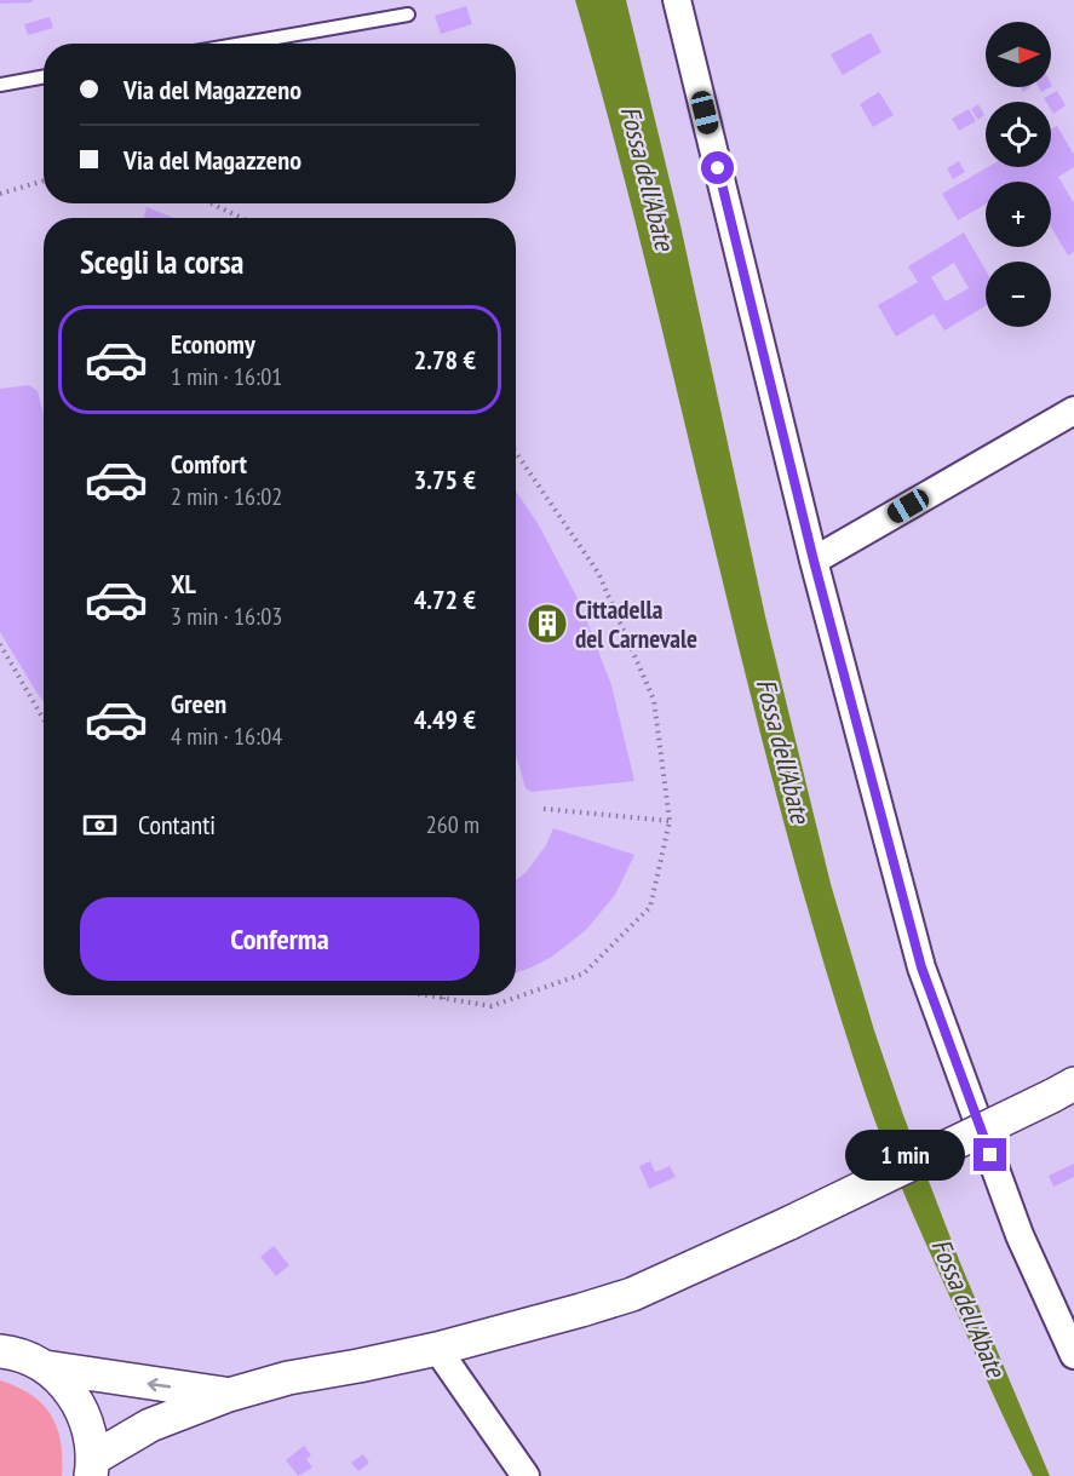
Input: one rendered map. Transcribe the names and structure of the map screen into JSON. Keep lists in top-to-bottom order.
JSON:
{
  "water": ["Fossa dell'Abate"],
  "places": {
    "building": ["Cittadella del Carnevale"]
  },
  "north": "right",
  "page": {
    "map_buttons": ["+", "−"],
    "banner": ["Via del Magazzeno", "Via del Magazzeno"],
    "heading": "Scegli la corsa",
    "list": [
      {
        "name": "Economy",
        "note": "1 min · 16:01",
        "value": "2.78 €"
      },
      {
        "name": "Comfort",
        "note": "2 min · 16:02",
        "value": "3.75 €"
      },
      {
        "name": "XL",
        "note": "3 min · 16:03",
        "value": "4.72 €"
      },
      {
        "name": "Green",
        "note": "4 min · 16:04",
        "value": "4.49 €"
      }
    ],
    "pay": ["Contanti", "260 m"],
    "buttons": "Conferma",
    "bubble": "1 min"
  }
}
